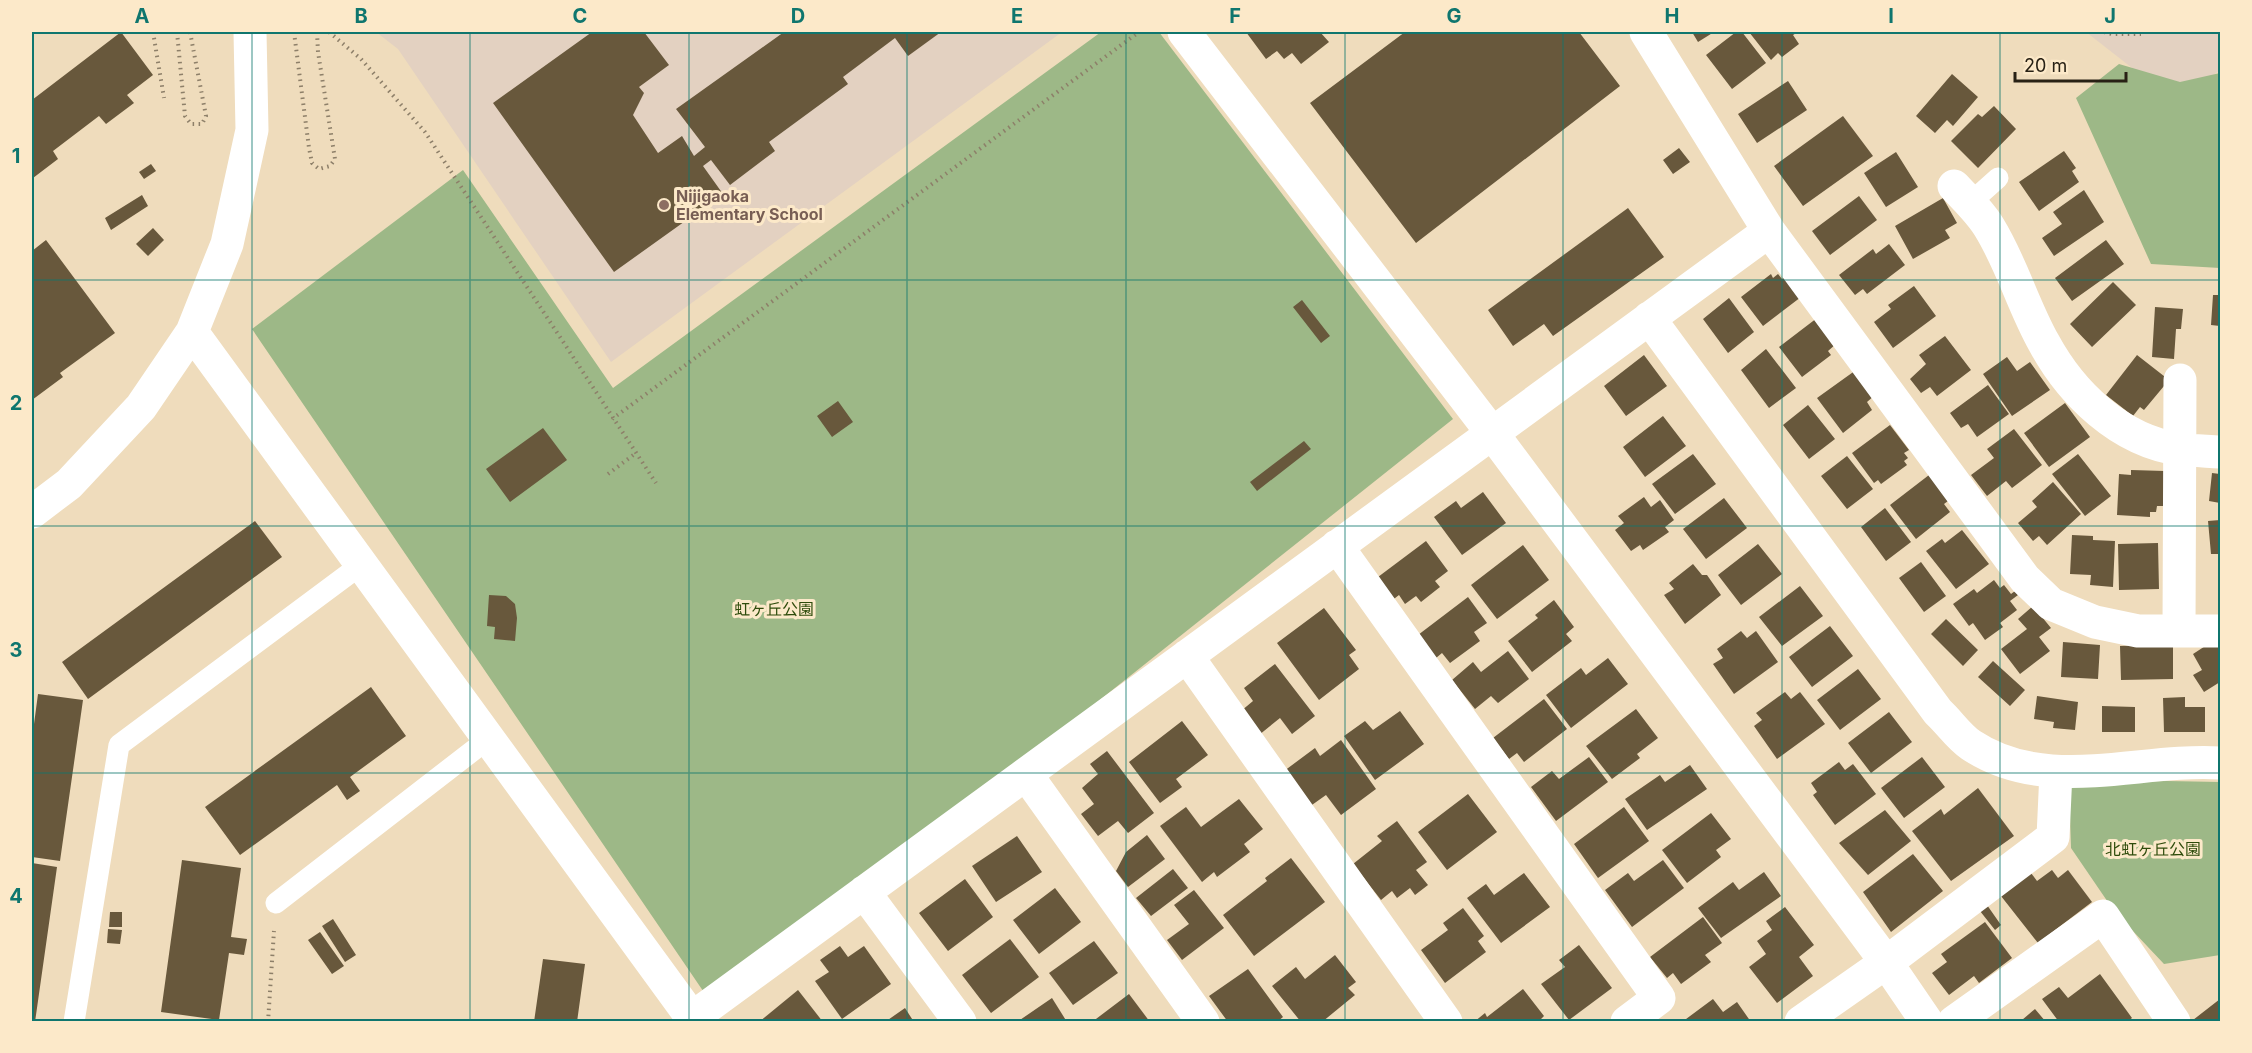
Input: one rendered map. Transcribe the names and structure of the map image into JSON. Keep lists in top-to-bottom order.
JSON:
{
  "parks": ["虹ヶ丘公園", "北虹ヶ丘公園"],
  "places": ["Nijigaoka Elementary School"],
  "scale_bar": "20 m",
  "grid": {
    "columns": [
      "A",
      "B",
      "C",
      "D",
      "E",
      "F",
      "G",
      "H",
      "I",
      "J"
    ],
    "rows": [
      "1",
      "2",
      "3",
      "4"
    ]
  }
}
